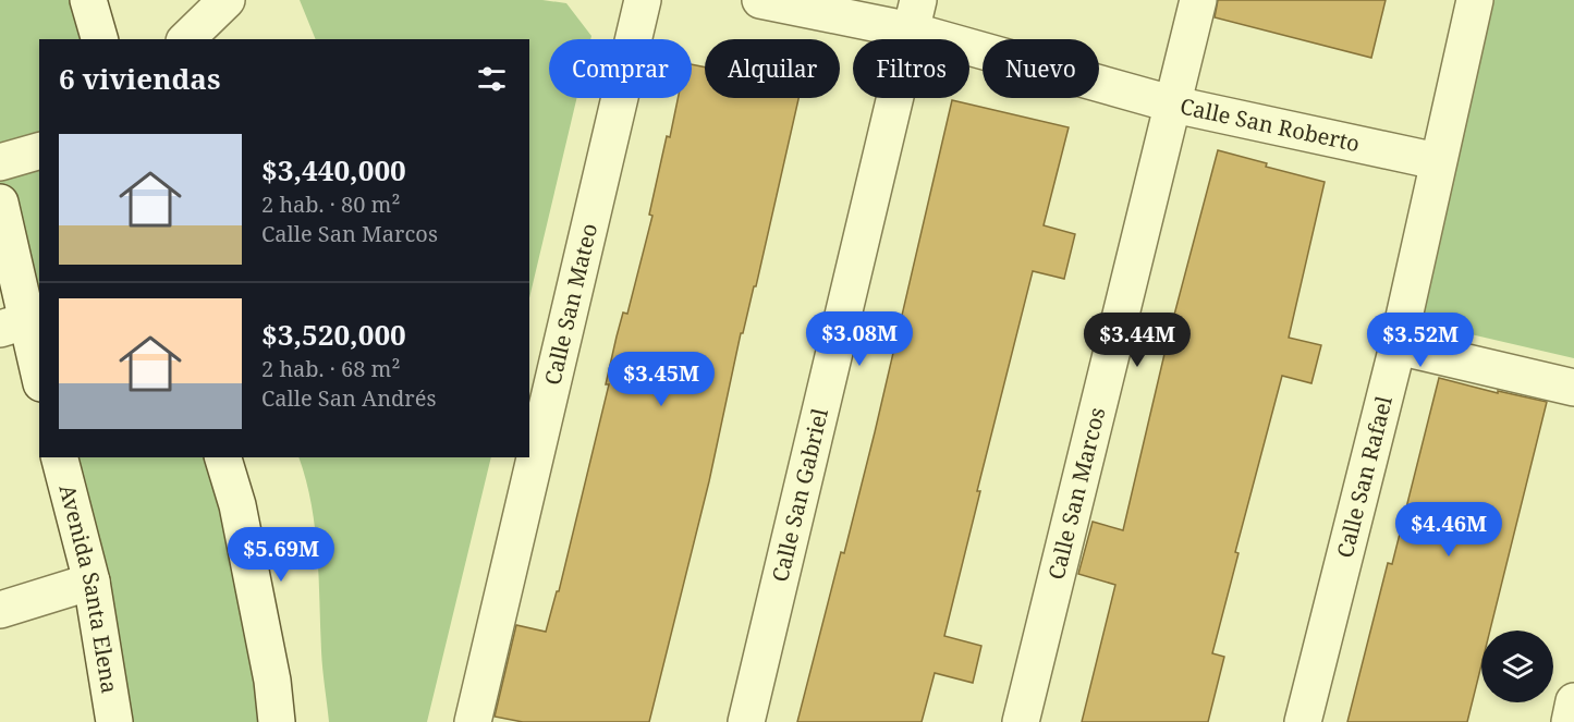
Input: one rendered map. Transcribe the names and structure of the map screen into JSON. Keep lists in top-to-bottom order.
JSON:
{
  "streets": {
    "street": [
      "Calle San Roberto",
      "Calle San Mateo",
      "Calle San Rafael",
      "Calle San Gabriel",
      "Calle San Marcos",
      "Avenida Santa Elena"
    ]
  },
  "crossings": [
    ["Calle San Roberto", "Calle San Rafael"],
    ["Calle San Roberto", "Calle San Gabriel"],
    ["Calle San Roberto", "Calle San Marcos"]
  ],
  "page": {
    "chip": [
      "Comprar",
      "Alquilar",
      "Filtros",
      "Nuevo"
    ],
    "heading": "6 viviendas",
    "list": [
      {
        "name": "$3,440,000",
        "note": "2 hab. · 80 m² · Calle San Marcos"
      },
      {
        "name": "$3,520,000",
        "note": "2 hab. · 68 m² · Calle San Andrés"
      }
    ],
    "price": [
      "$3.08M",
      "$3.44M",
      "$3.52M",
      "$3.45M",
      "$4.46M",
      "$5.69M"
    ]
  }
}
